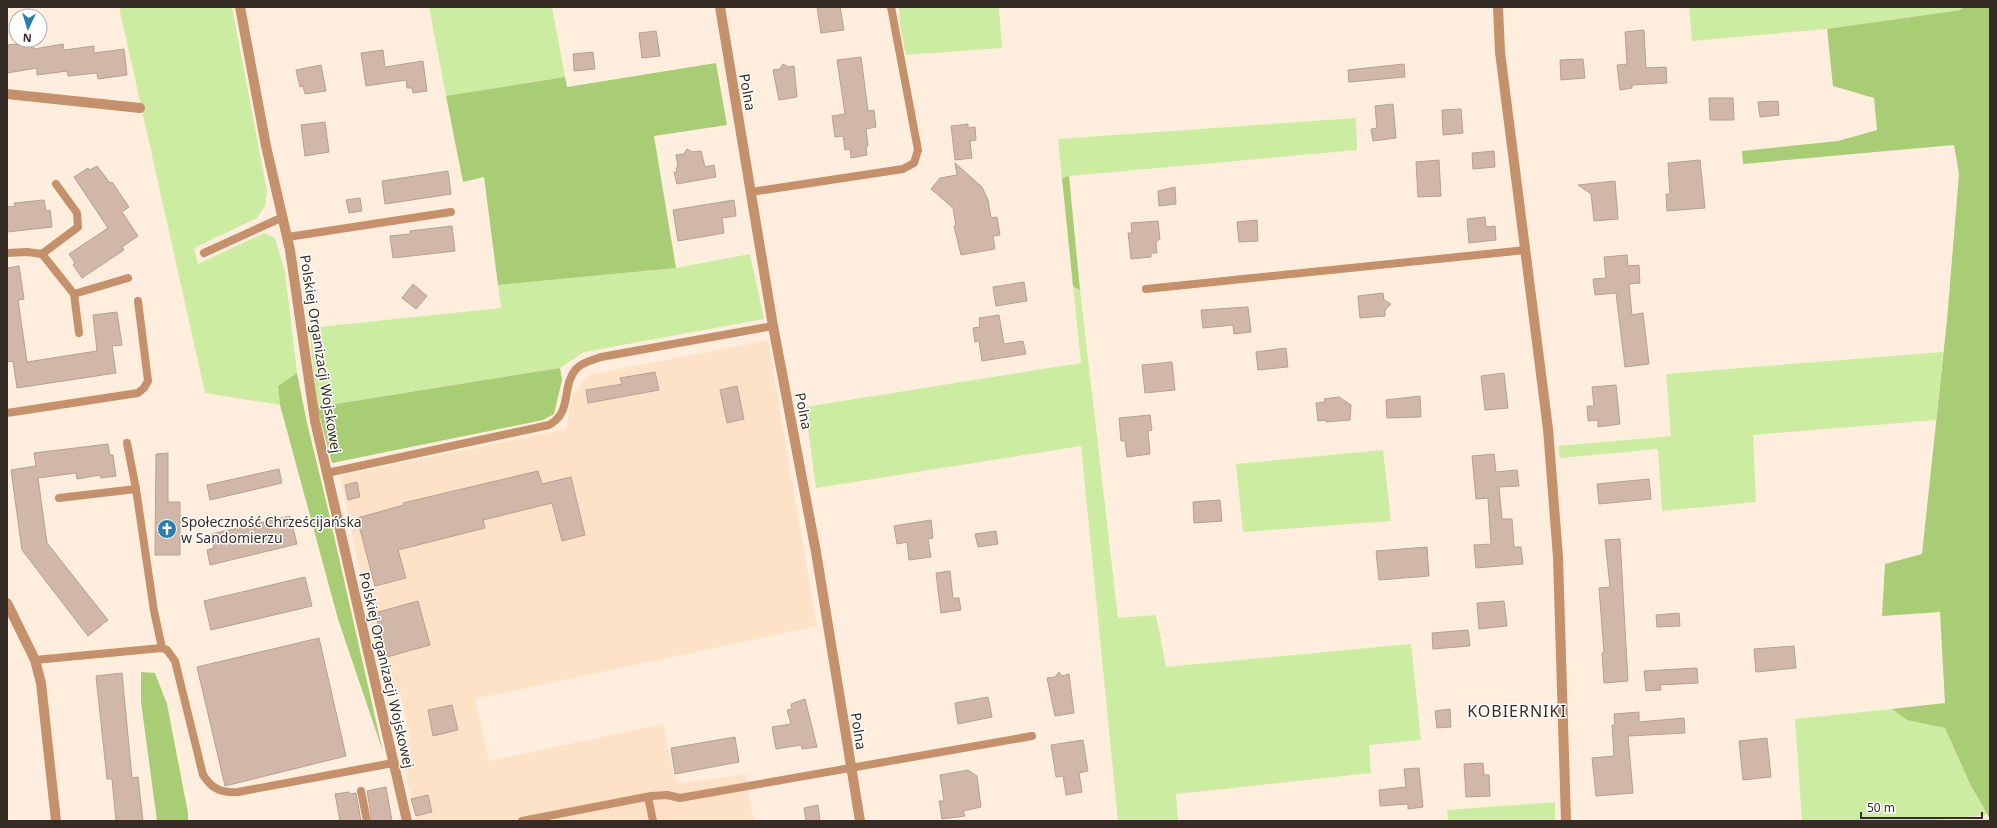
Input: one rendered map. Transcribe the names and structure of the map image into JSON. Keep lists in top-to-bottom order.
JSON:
{
  "streets": {
    "street": ["Polna", "Polskiej Organizacji Wojskowej"]
  },
  "districts": ["KOBIERNIKI"],
  "places": {
    "church": ["Społeczność Chrześcijańska w Sandomierzu"]
  },
  "scale_bar": "50 m",
  "north": "bottom"
}
